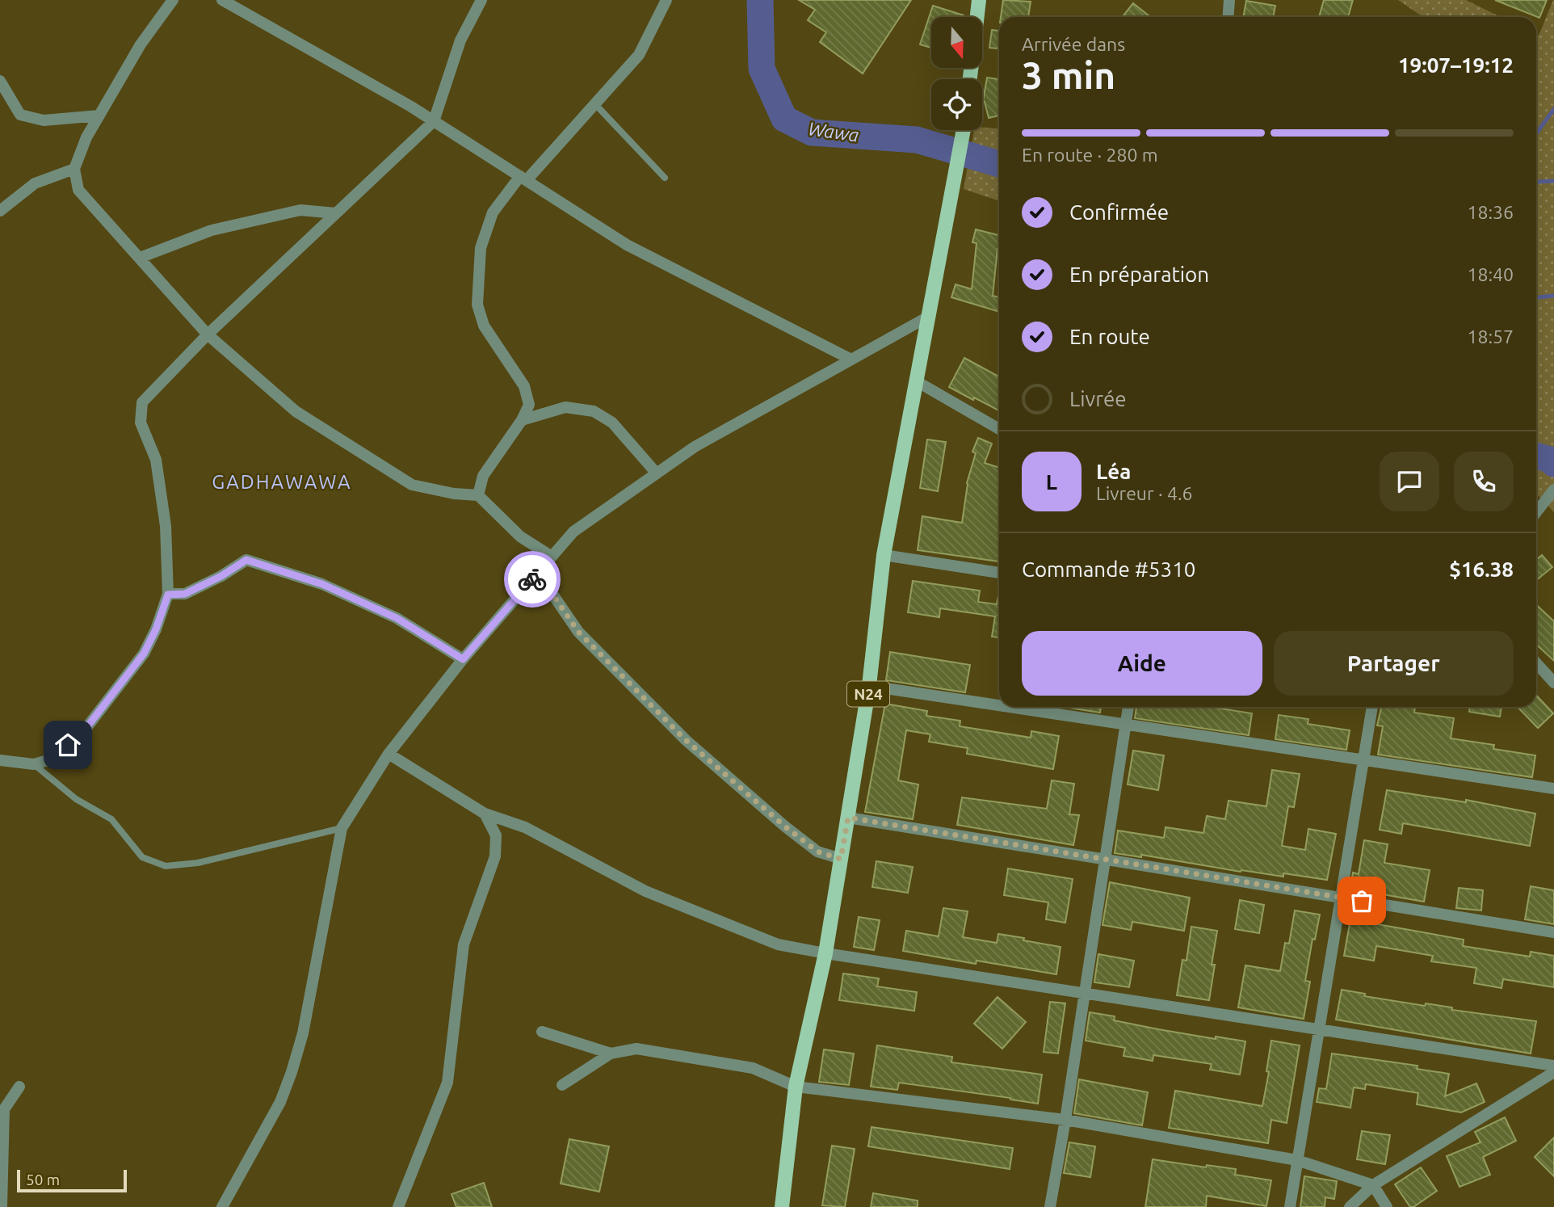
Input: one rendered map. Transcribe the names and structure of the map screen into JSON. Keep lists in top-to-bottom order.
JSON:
{
  "streets": {
    "main road": ["N24"]
  },
  "districts": ["GADHAWAWA"],
  "water": ["Wawa"],
  "scale_bar": "50 m",
  "north": "bottom",
  "page": {
    "heading": ["3 min", "Arrivée dans", "19:07–19:12"],
    "panel": [
      "Léa",
      "Livreur · 4.6",
      "Commande #5310",
      "$16.38"
    ],
    "bar": "En route · 280 m",
    "list": [
      ["Confirmée", "18:36"],
      ["En préparation", "18:40"],
      ["En route", "18:57"],
      "Livrée"
    ],
    "round": "L",
    "buttons": ["Aide", "Partager"],
    "scale": "50 m"
  }
}
